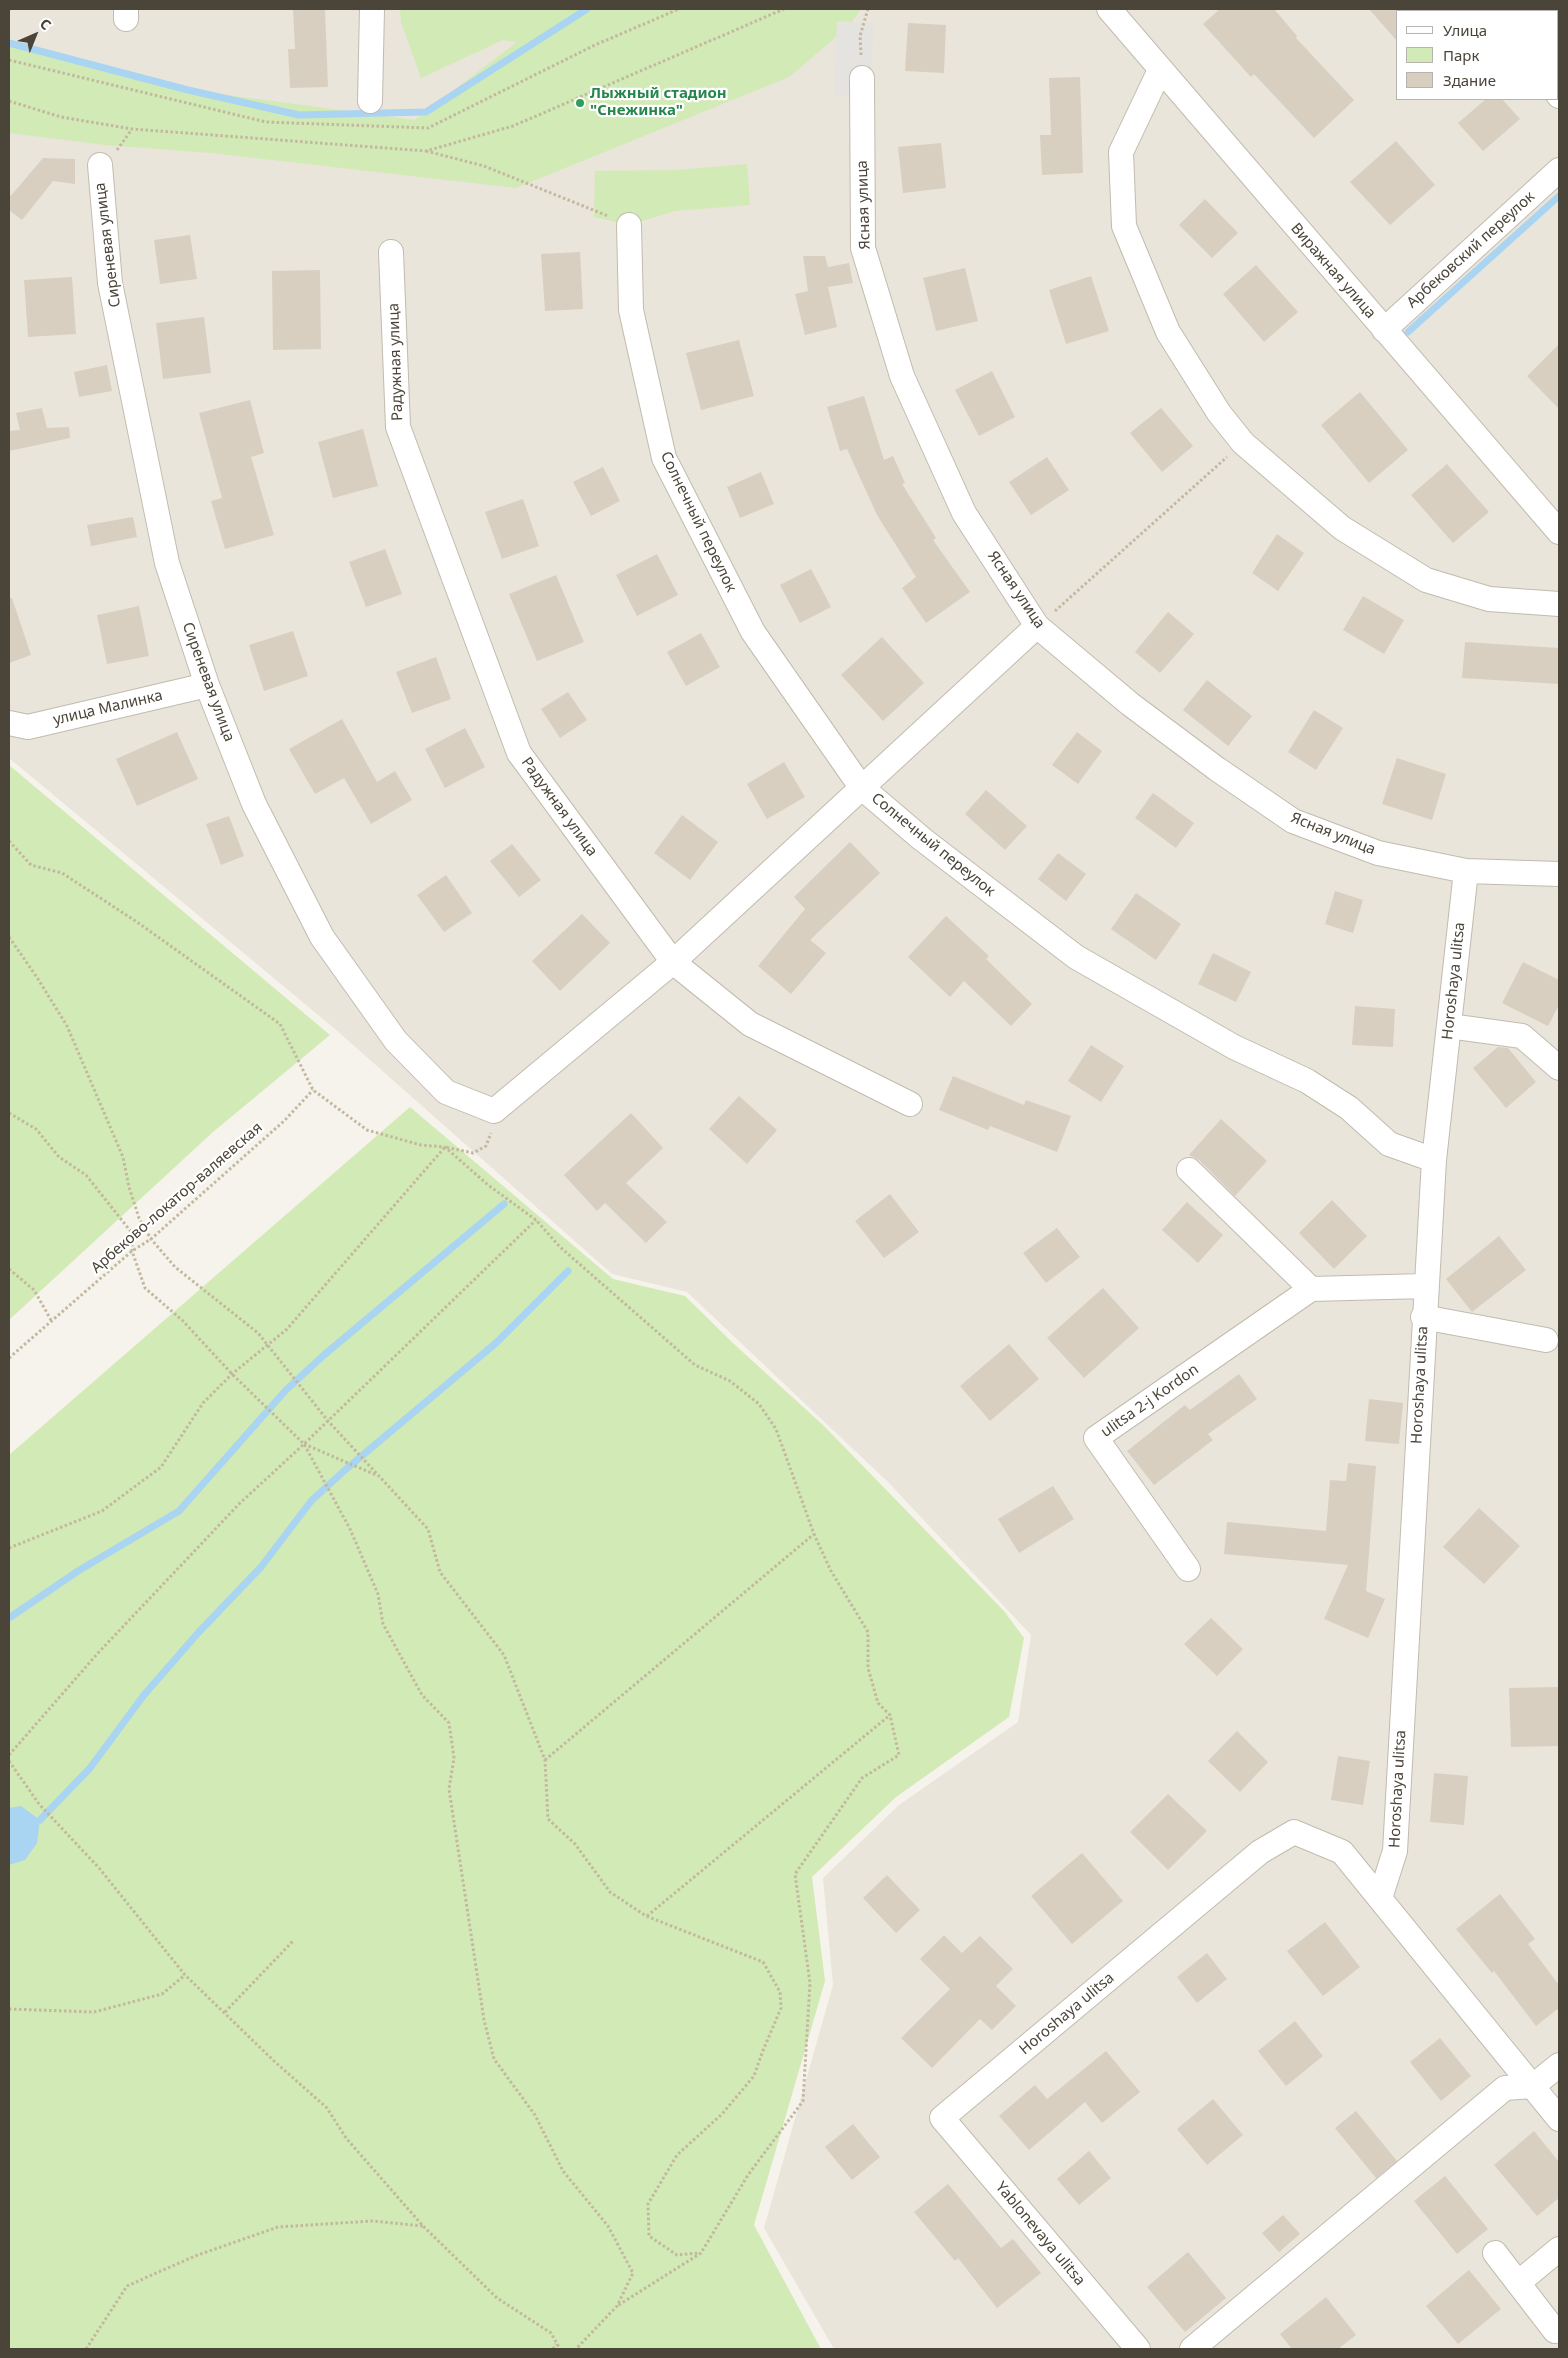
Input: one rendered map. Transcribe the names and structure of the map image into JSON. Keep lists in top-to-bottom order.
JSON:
{
  "streets": {
    "street": [
      "Ясная улица",
      "Сиреневая улица",
      "Арбековский переулок",
      "Виражная улица",
      "Радужная улица",
      "Солнечный переулок",
      "улица Малинка",
      "Horoshaya ulitsa",
      "ulitsa 2-j Kordon",
      "Yablonevaya ulitsa"
    ],
    "path": ["Арбеково-локатор-валяевская"]
  },
  "crossings": [
    ["Ясная улица", "Horoshaya ulitsa"],
    ["Сиреневая улица", "улица Малинка"],
    ["Арбековский переулок", "Виражная улица"],
    ["Солнечный переулок", "Horoshaya ulitsa"],
    ["Horoshaya ulitsa", "Yablonevaya ulitsa"]
  ],
  "places": ["Лыжный стадион \"Снежинка\""],
  "legend": ["Улица", "Парк", "Здание"],
  "north": "top right"
}
